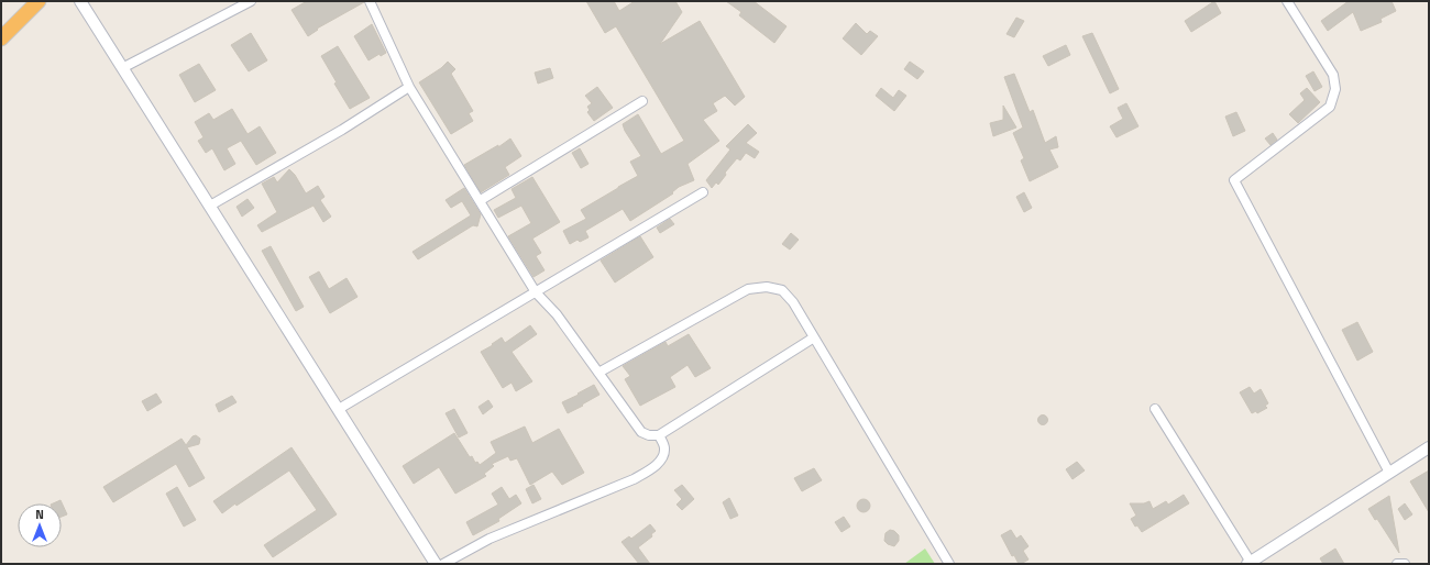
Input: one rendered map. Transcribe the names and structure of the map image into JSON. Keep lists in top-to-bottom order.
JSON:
{
  "north": "top"
}
